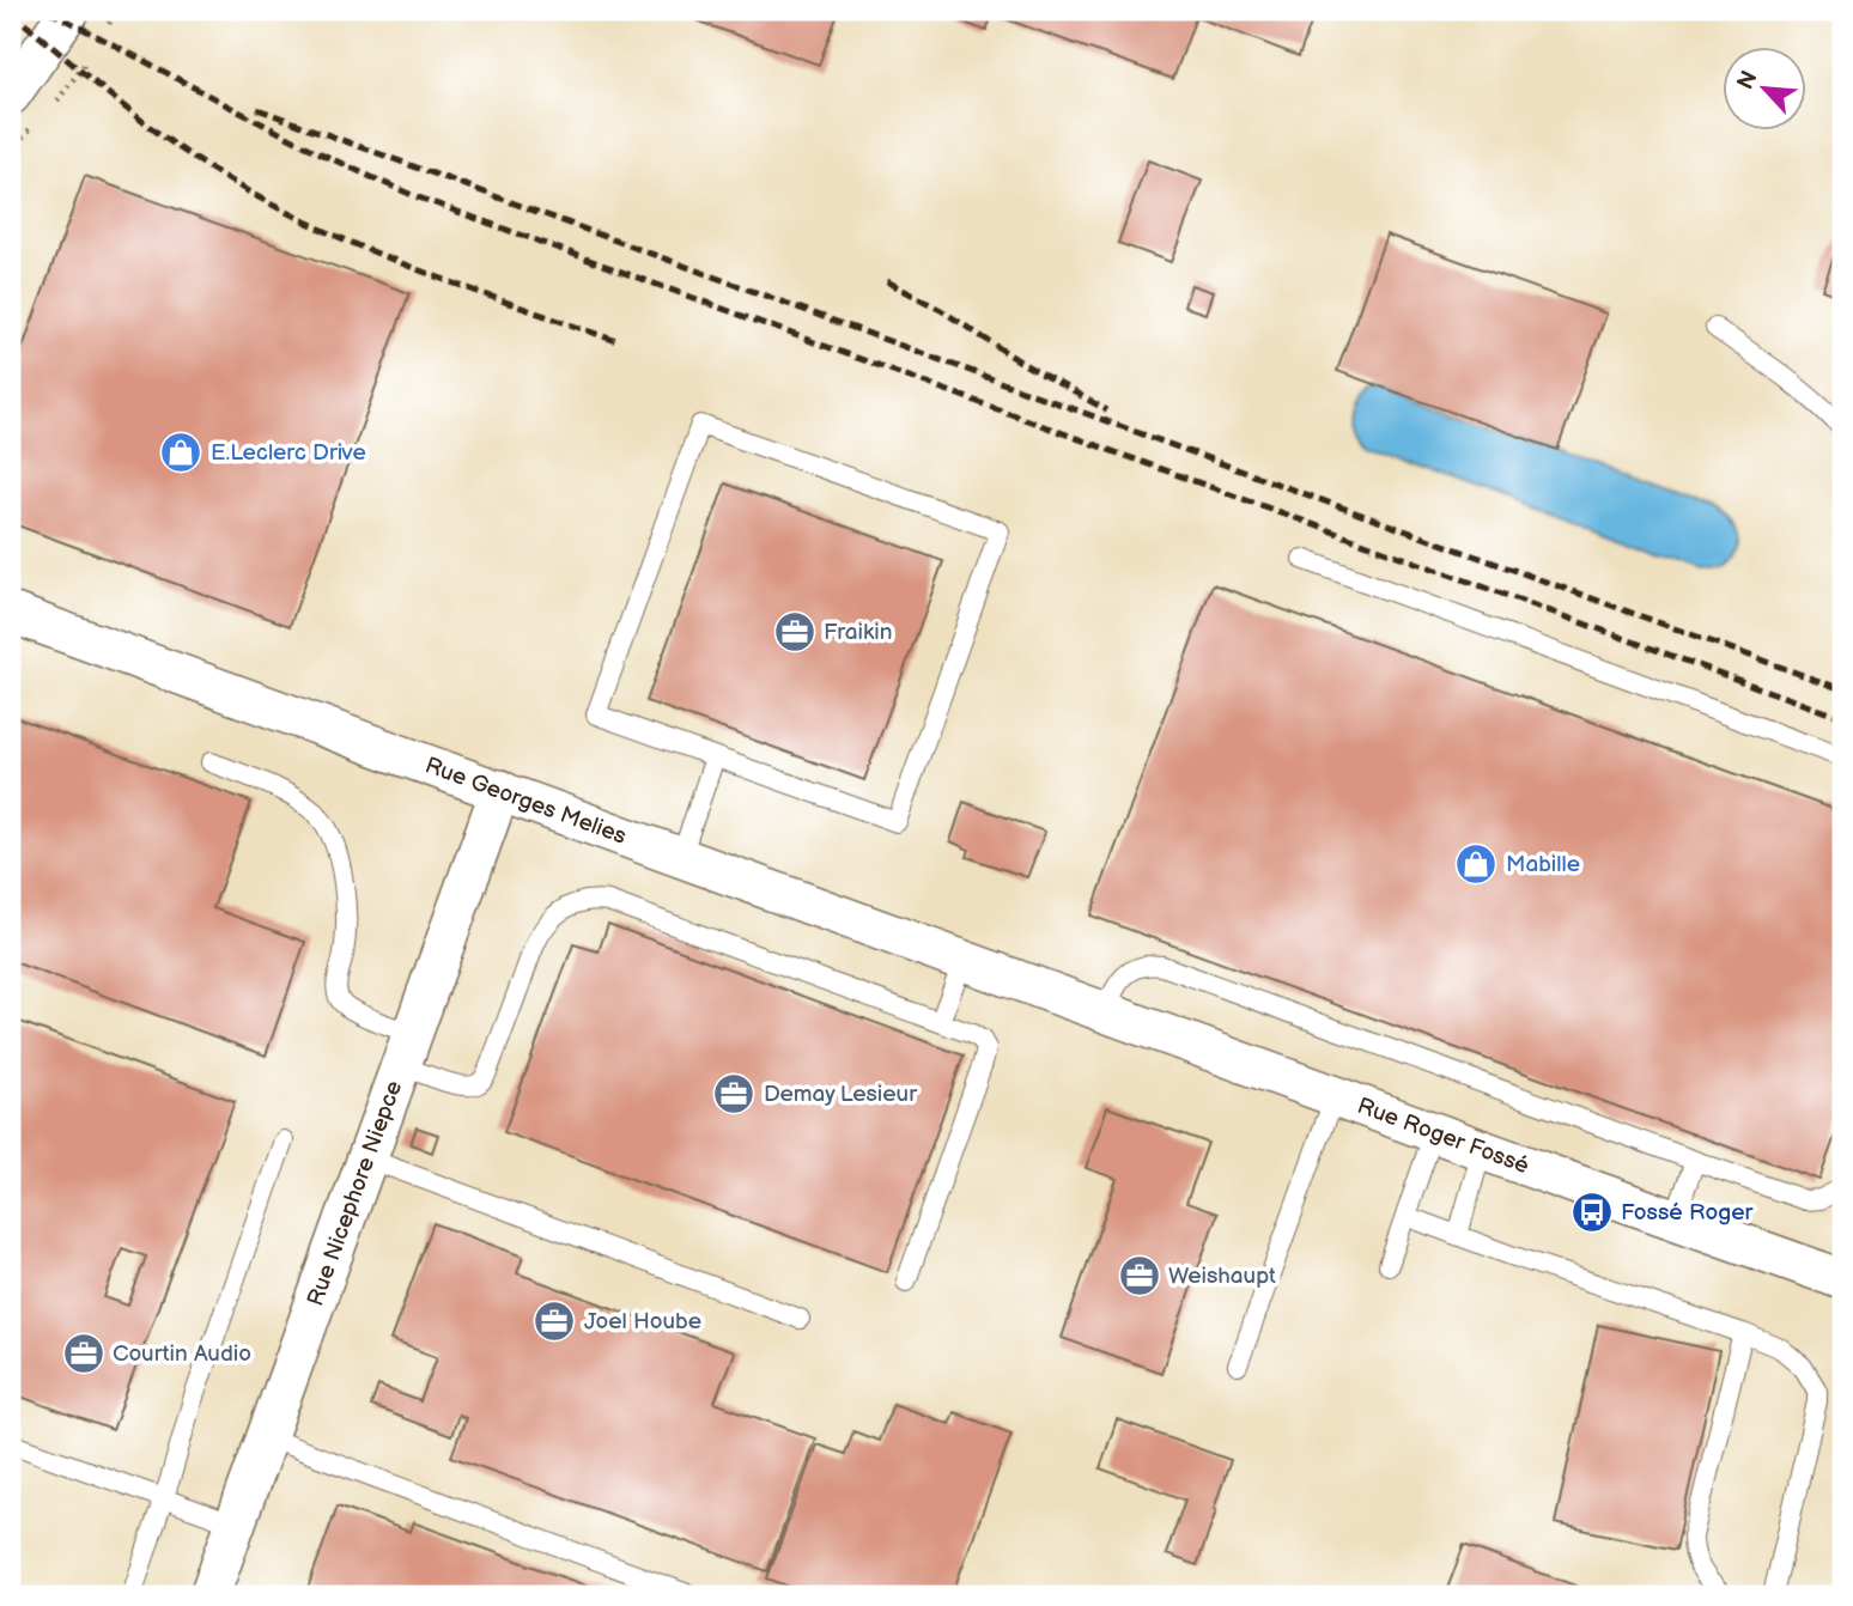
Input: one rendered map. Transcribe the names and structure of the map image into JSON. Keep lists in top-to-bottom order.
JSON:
{
  "streets": {
    "street": ["Rue Georges Melies", "Rue Roger Fossé", "Rue Nicephore Niepce"]
  },
  "crossings": [
    ["Rue Georges Melies", "Rue Roger Fossé"],
    ["Rue Georges Melies", "Rue Nicephore Niepce"]
  ],
  "places": {
    "shop": ["E.Leclerc Drive", "Mabille"],
    "office": [
      "Fraikin",
      "Demay Lesieur",
      "Weishaupt",
      "Joel Hoube",
      "Courtin Audio"
    ],
    "bus stop": ["Fossé Roger"]
  },
  "north": "top left"
}
